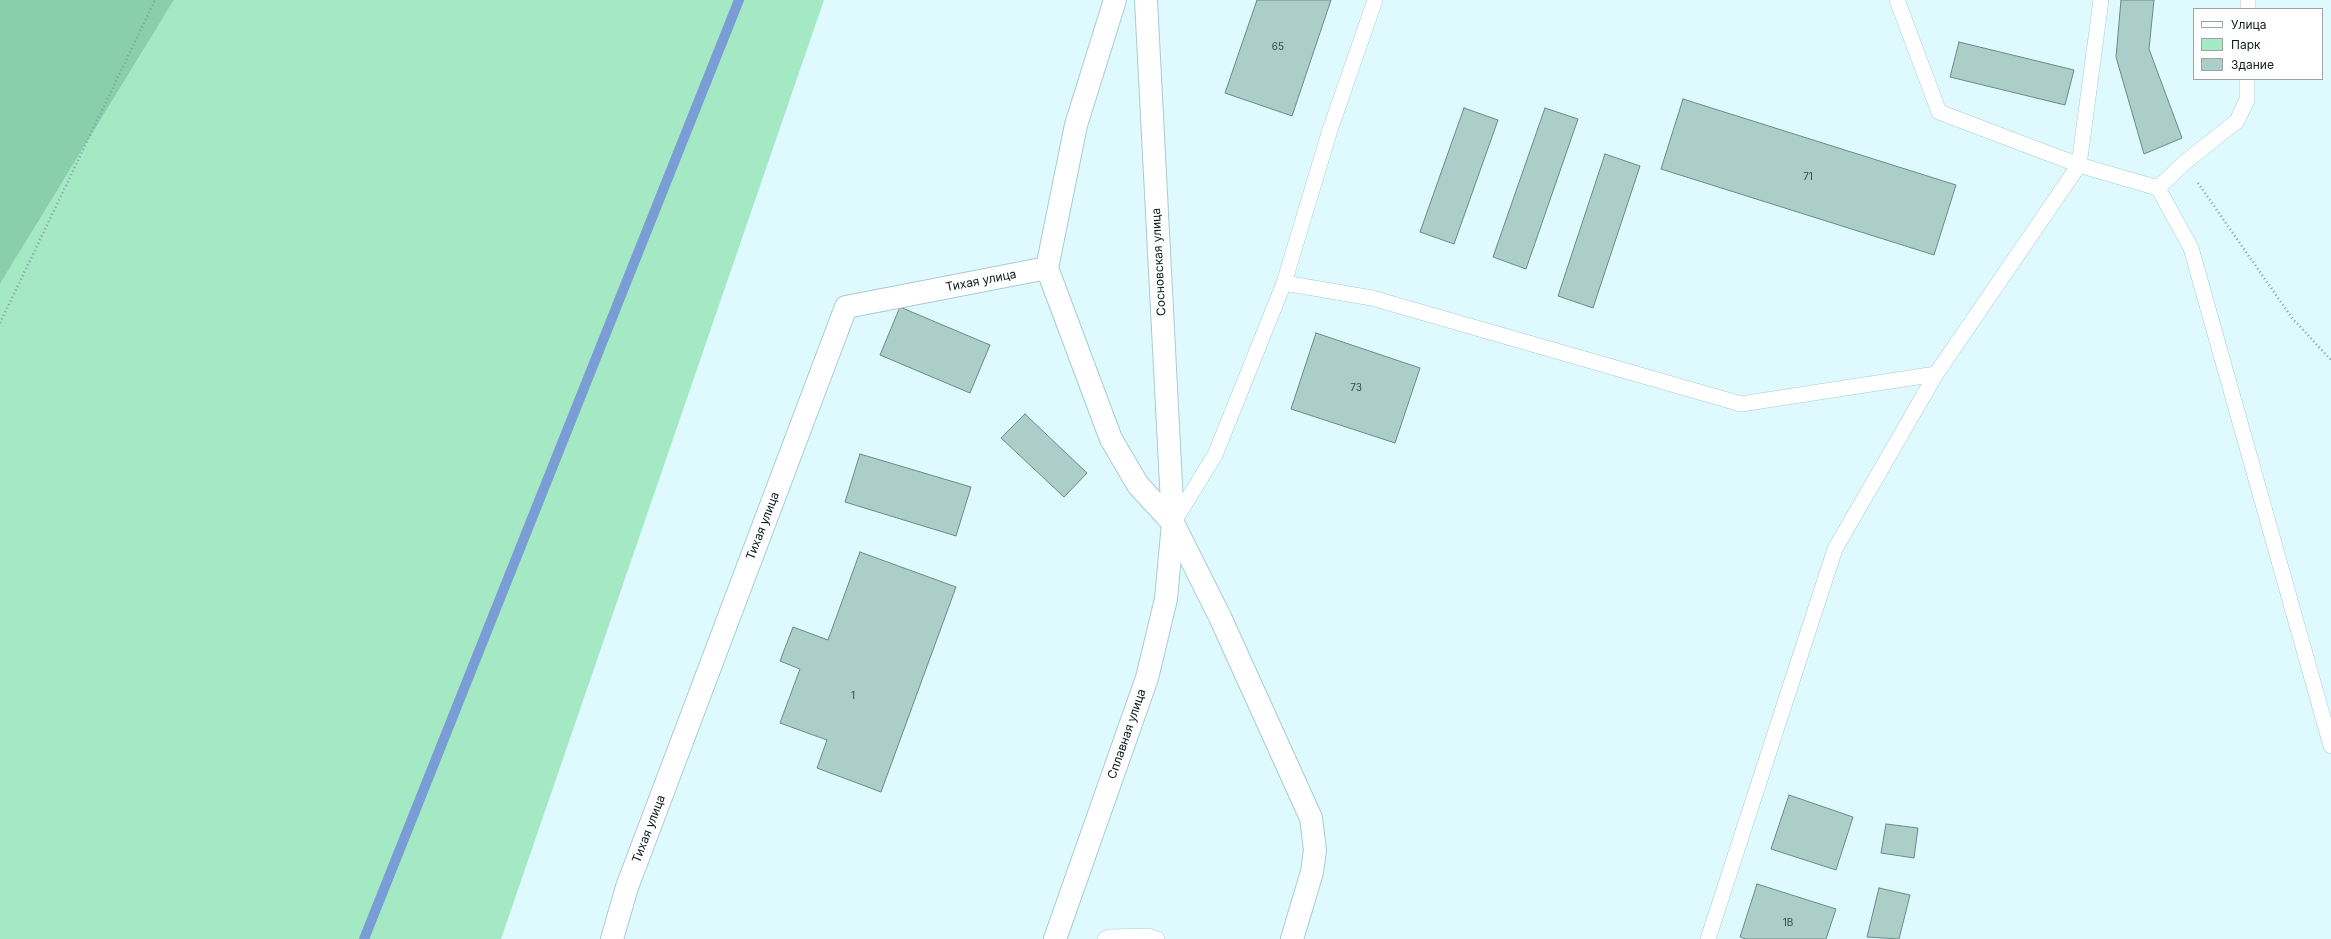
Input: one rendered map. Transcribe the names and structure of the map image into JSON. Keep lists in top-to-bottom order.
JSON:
{
  "streets": {
    "street": ["Сосновская улица", "Тихая улица", "Сплавная улица"]
  },
  "crossings": [
    ["Сосновская улица", "Сплавная улица"]
  ],
  "house_numbers": [
    "65",
    "71",
    "73",
    "1",
    "1В"
  ],
  "legend": ["Улица", "Парк", "Здание"]
}
